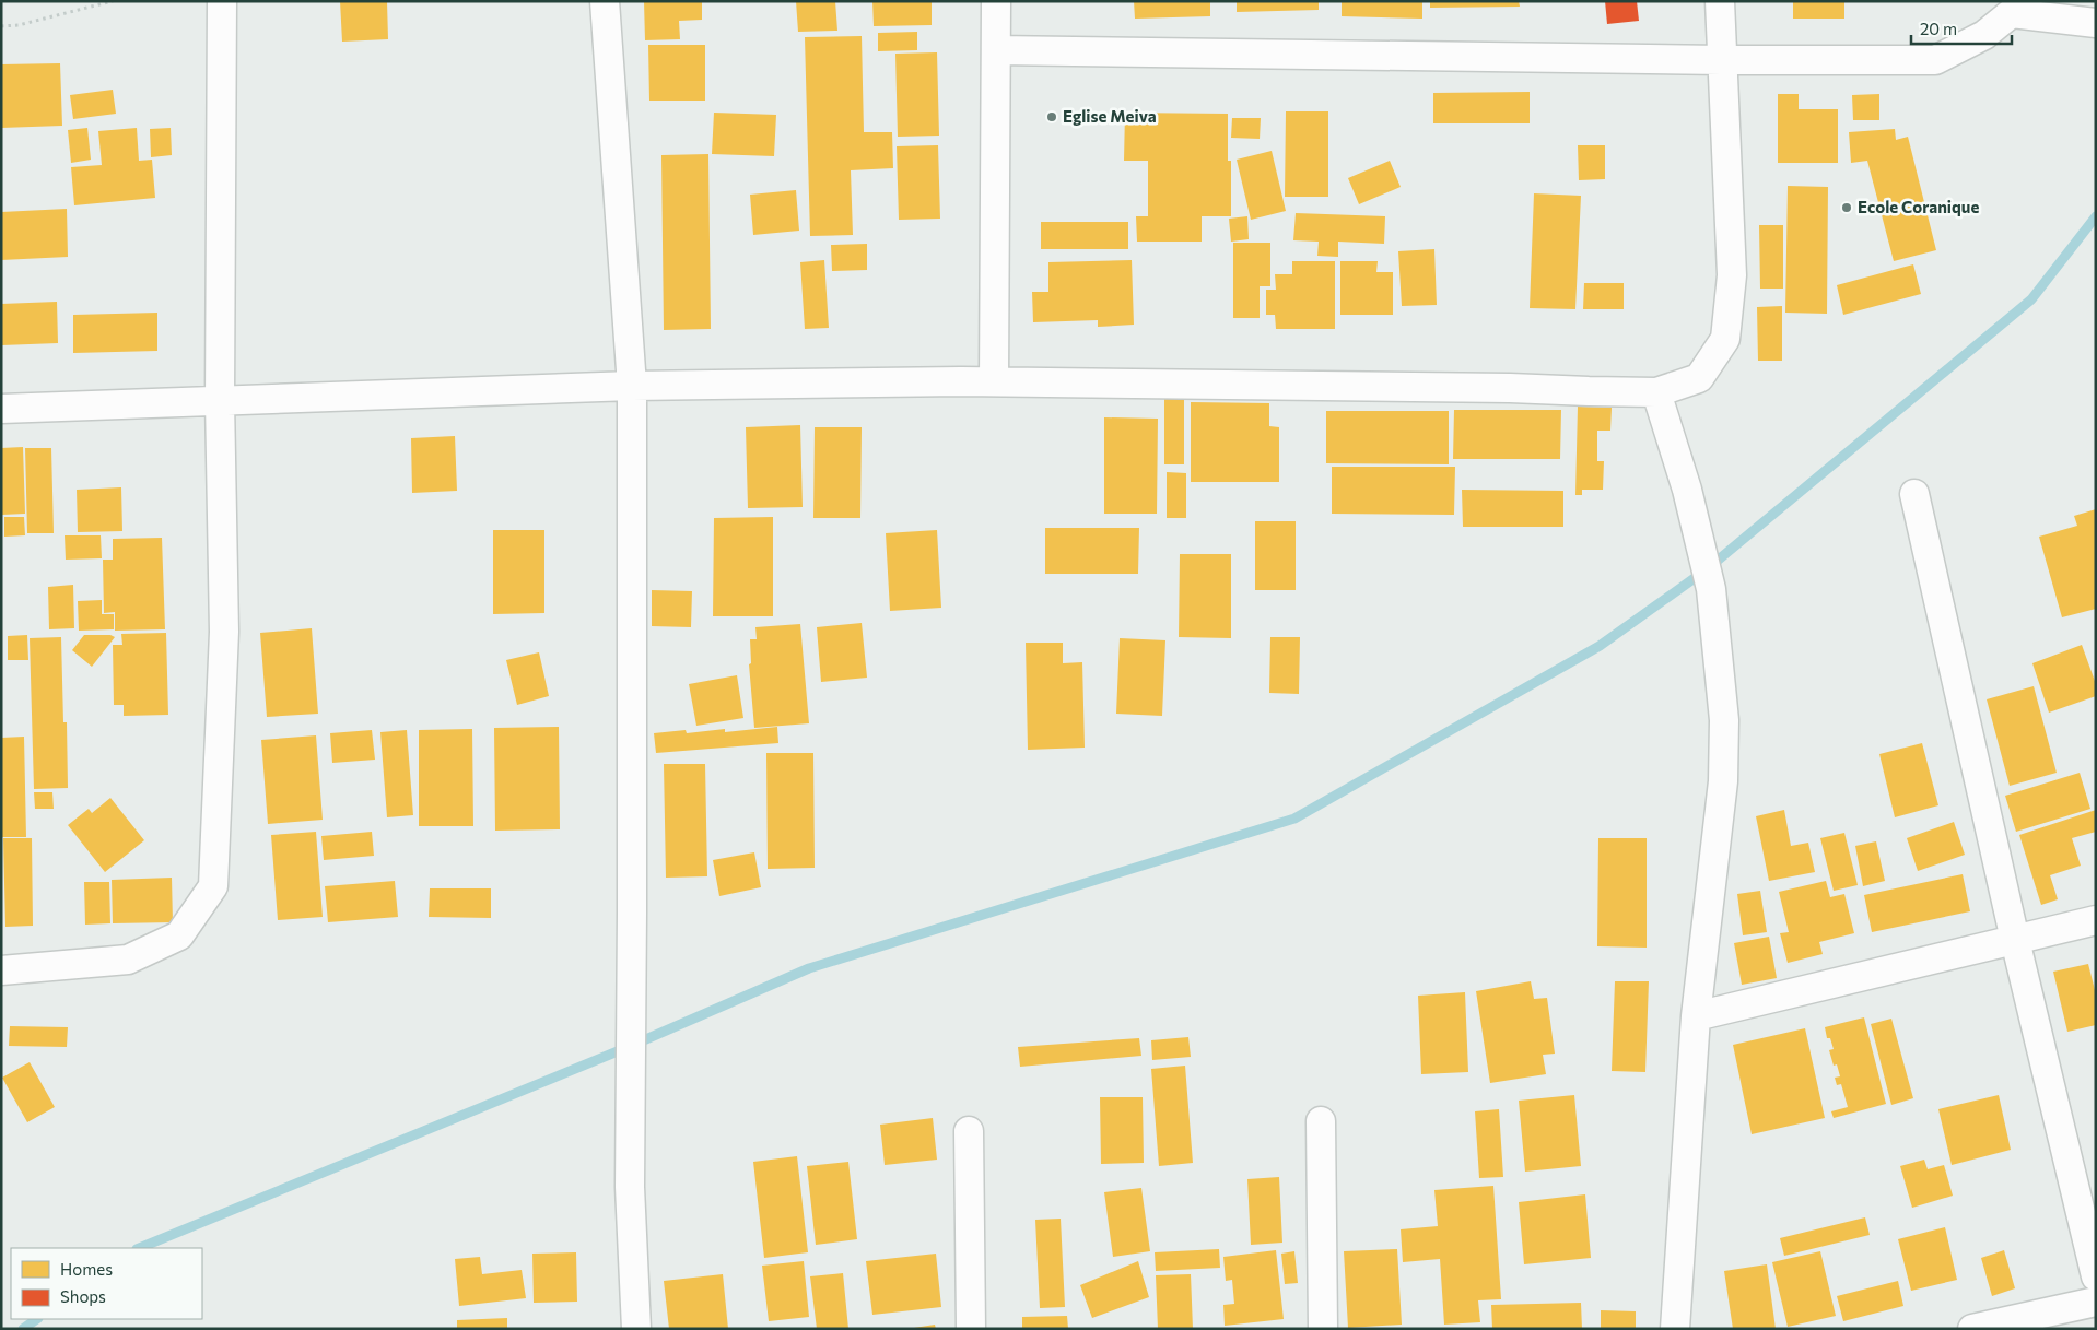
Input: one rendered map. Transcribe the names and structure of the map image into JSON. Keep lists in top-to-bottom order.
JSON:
{
  "places": ["Eglise Meiva", "Ecole Coranique"],
  "legend": ["Homes", "Shops"],
  "scale_bar": "20 m"
}
